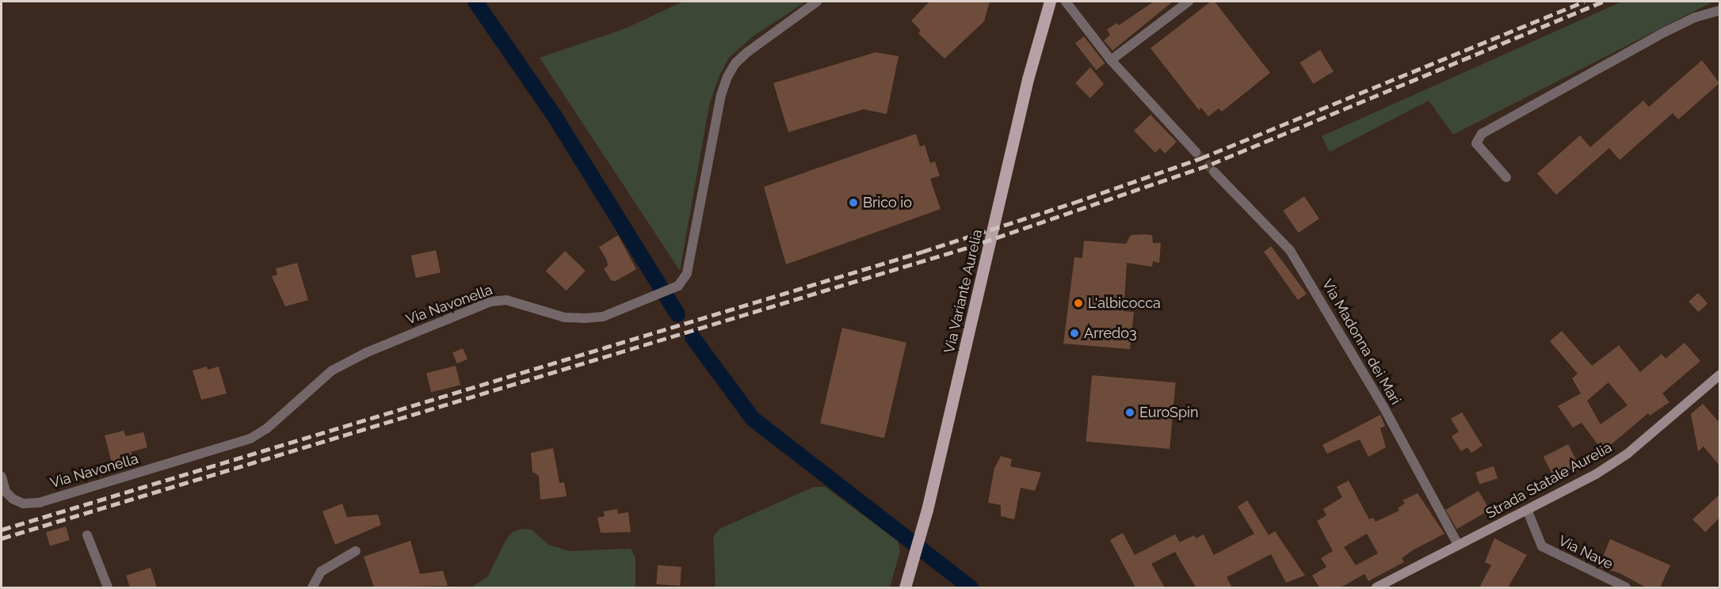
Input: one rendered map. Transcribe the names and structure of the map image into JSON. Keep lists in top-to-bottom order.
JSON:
{
  "streets": {
    "main road": ["Via Variante Aurelia", "Strada Statale Aurelia"],
    "street": ["Via Navonella", "Via Madonna dei Mari", "Via Nave"]
  },
  "crossings": [
    ["Via Madonna dei Mari", "Strada Statale Aurelia"],
    ["Strada Statale Aurelia", "Via Nave"]
  ],
  "places": [
    "Brico io",
    "L'albicocca",
    "Arredo3",
    "EuroSpin"
  ]
}
